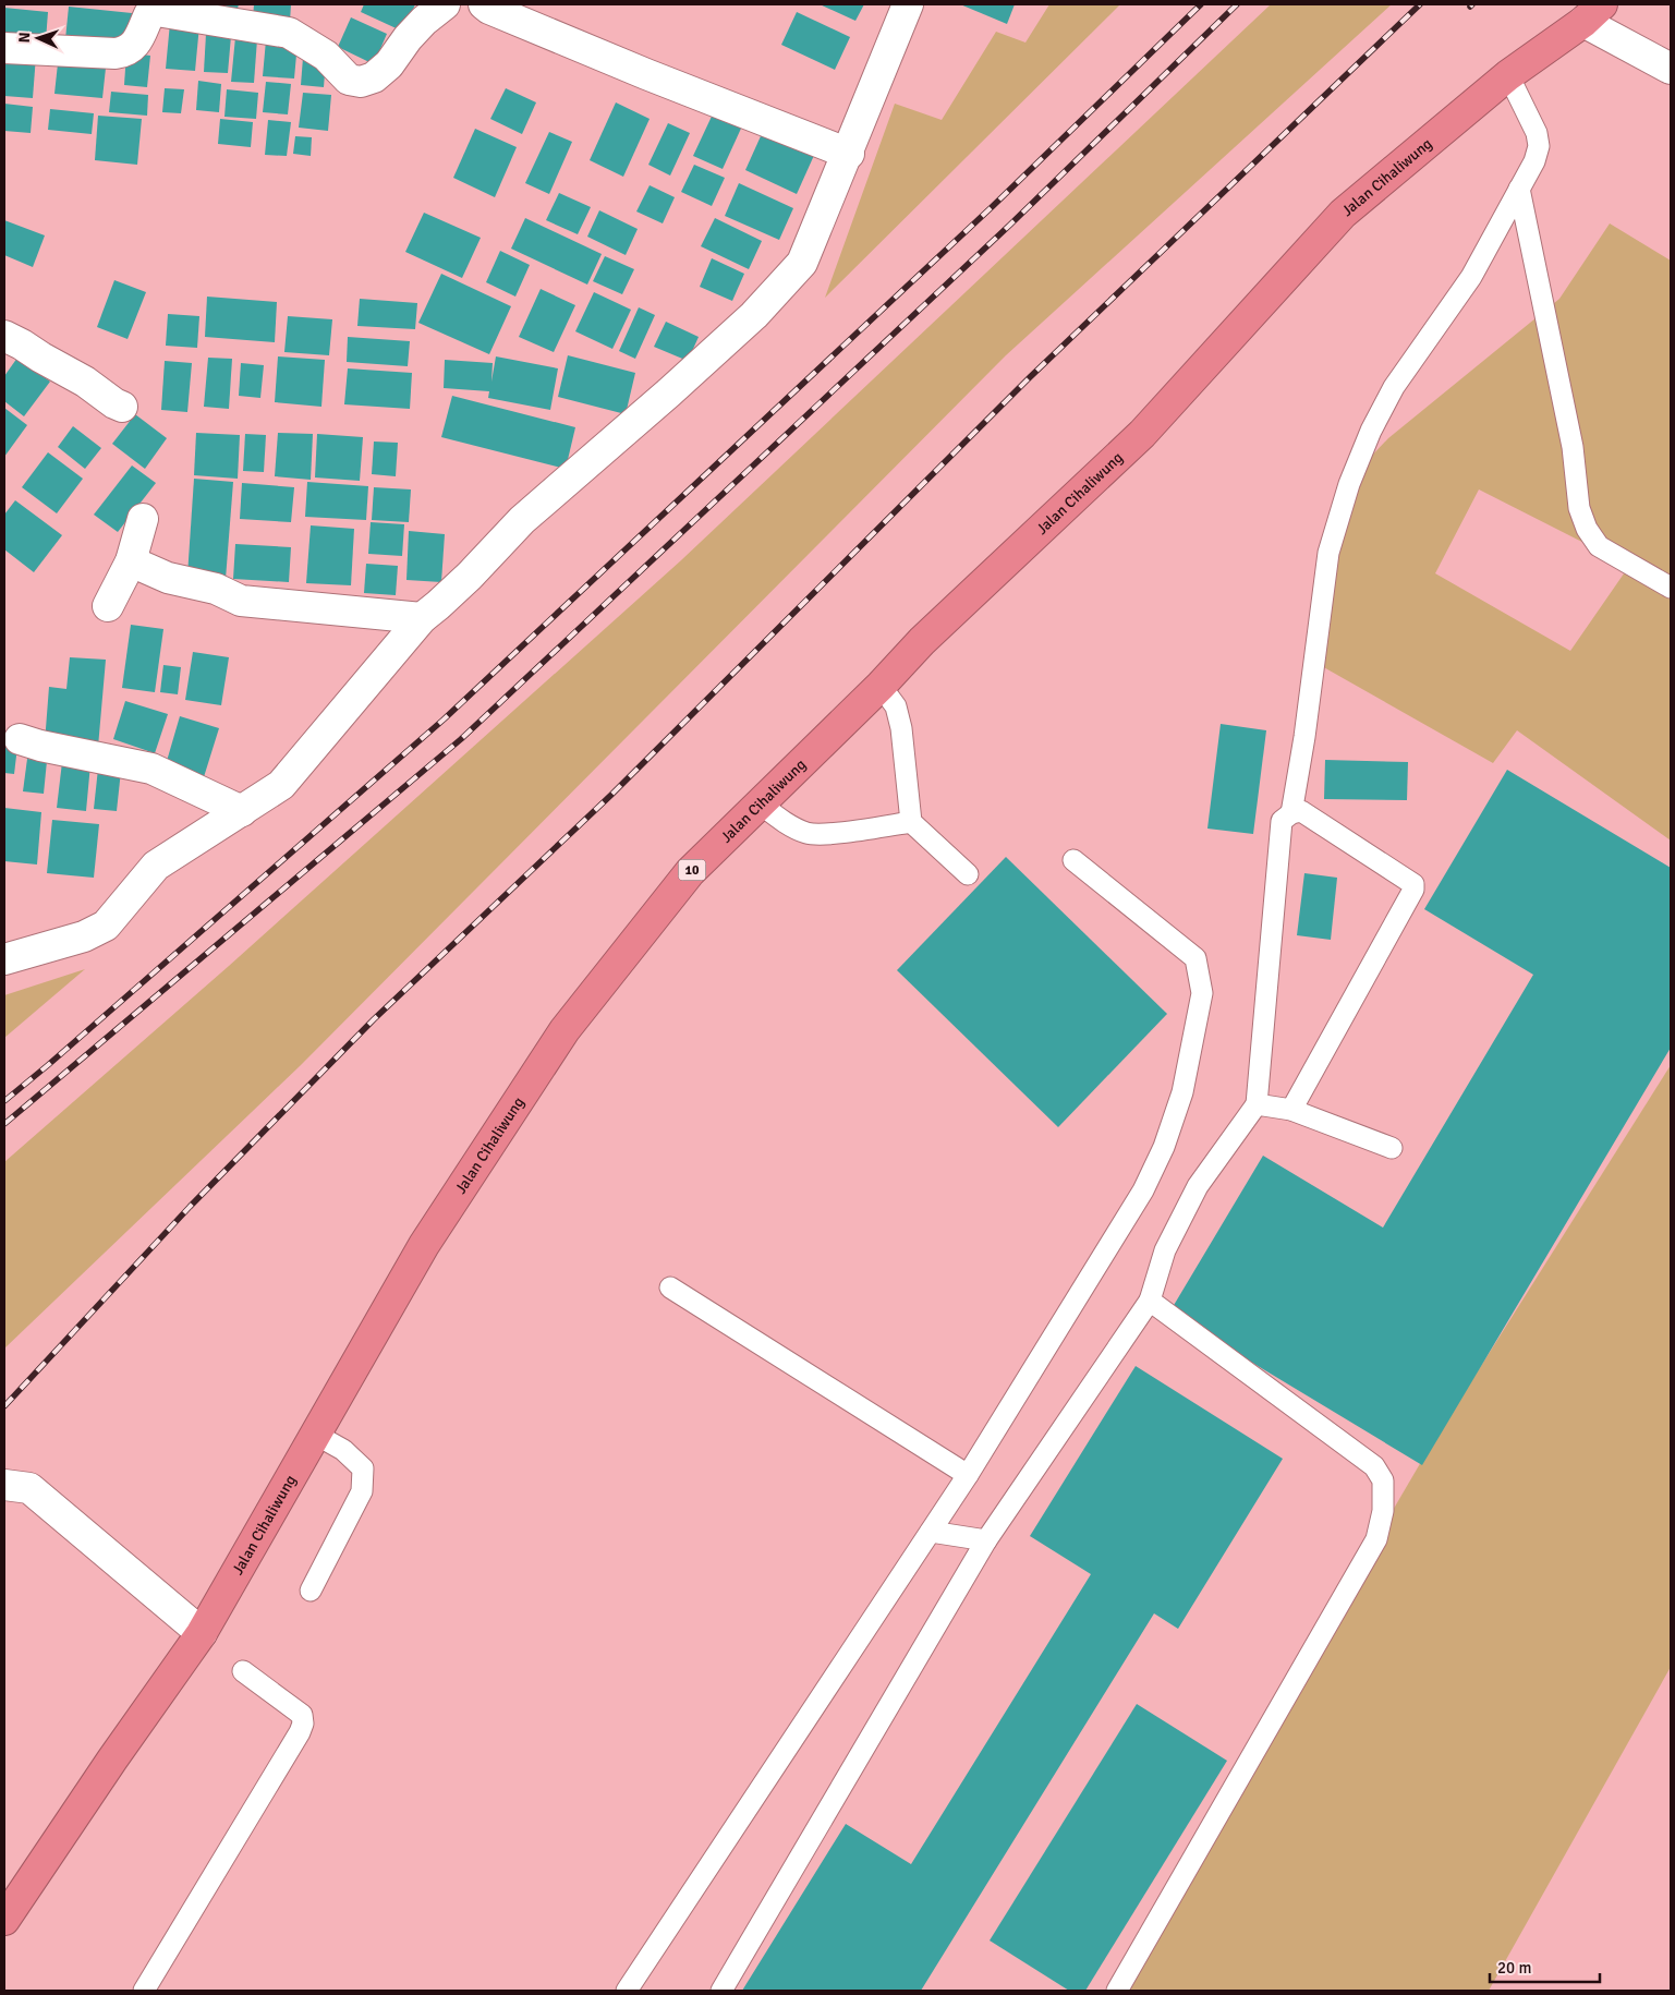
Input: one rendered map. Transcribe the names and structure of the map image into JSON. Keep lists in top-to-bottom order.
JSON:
{
  "streets": {
    "highway": ["Jalan Cihaliwung", "10"]
  },
  "scale_bar": "20 m",
  "north": "left"
}
